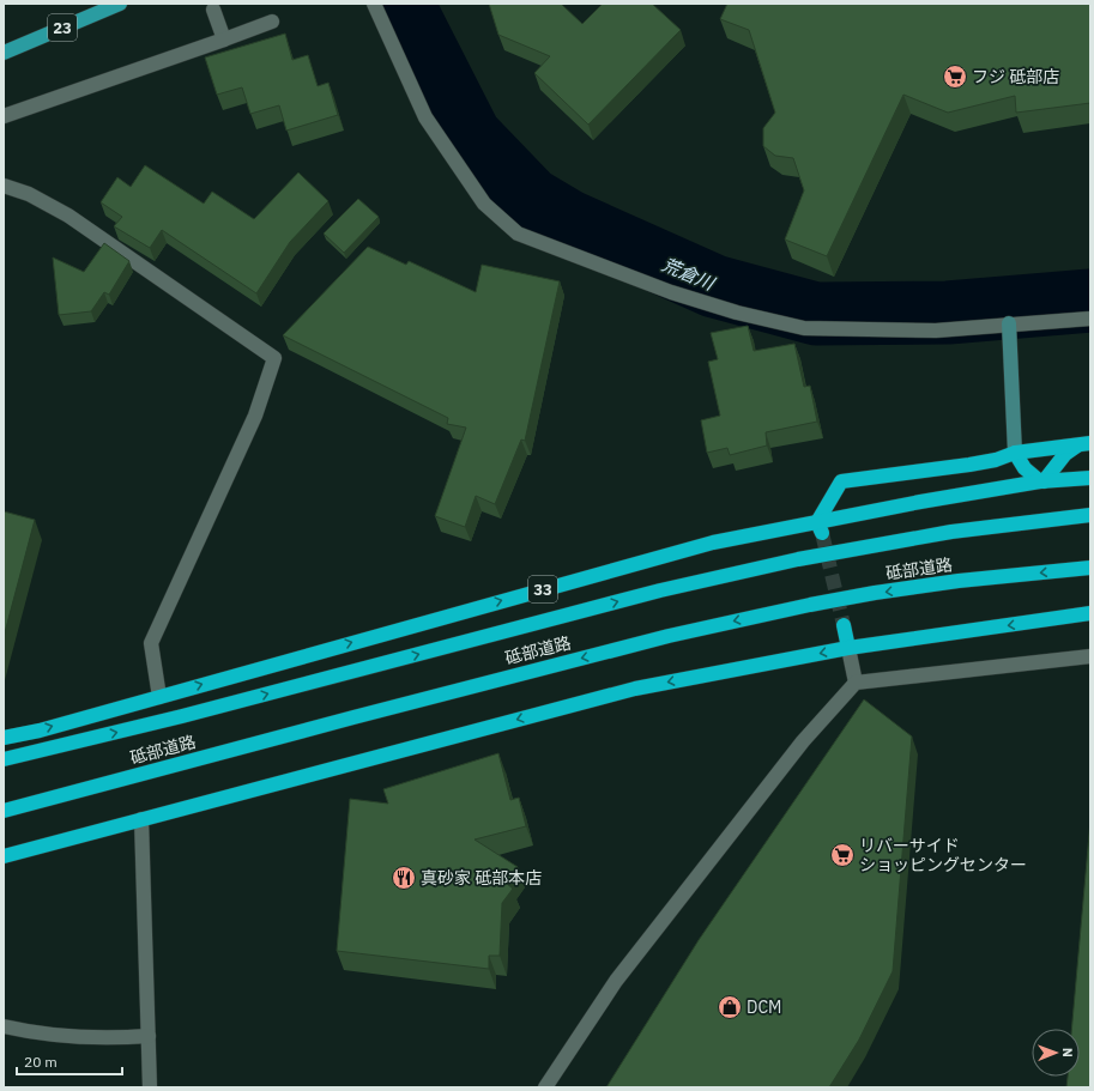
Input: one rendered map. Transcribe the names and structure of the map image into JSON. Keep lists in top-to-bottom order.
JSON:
{
  "streets": {
    "highway": ["砥部道路", "33"],
    "main road": ["23"]
  },
  "water": ["荒倉川"],
  "places": {
    "supermarket": ["フジ 砥部店", "リバーサイド ショッピングセンター"],
    "restaurant": ["真砂家 砥部本店"],
    "shop": ["DCM"]
  },
  "scale_bar": "20 m",
  "north": "right"
}
